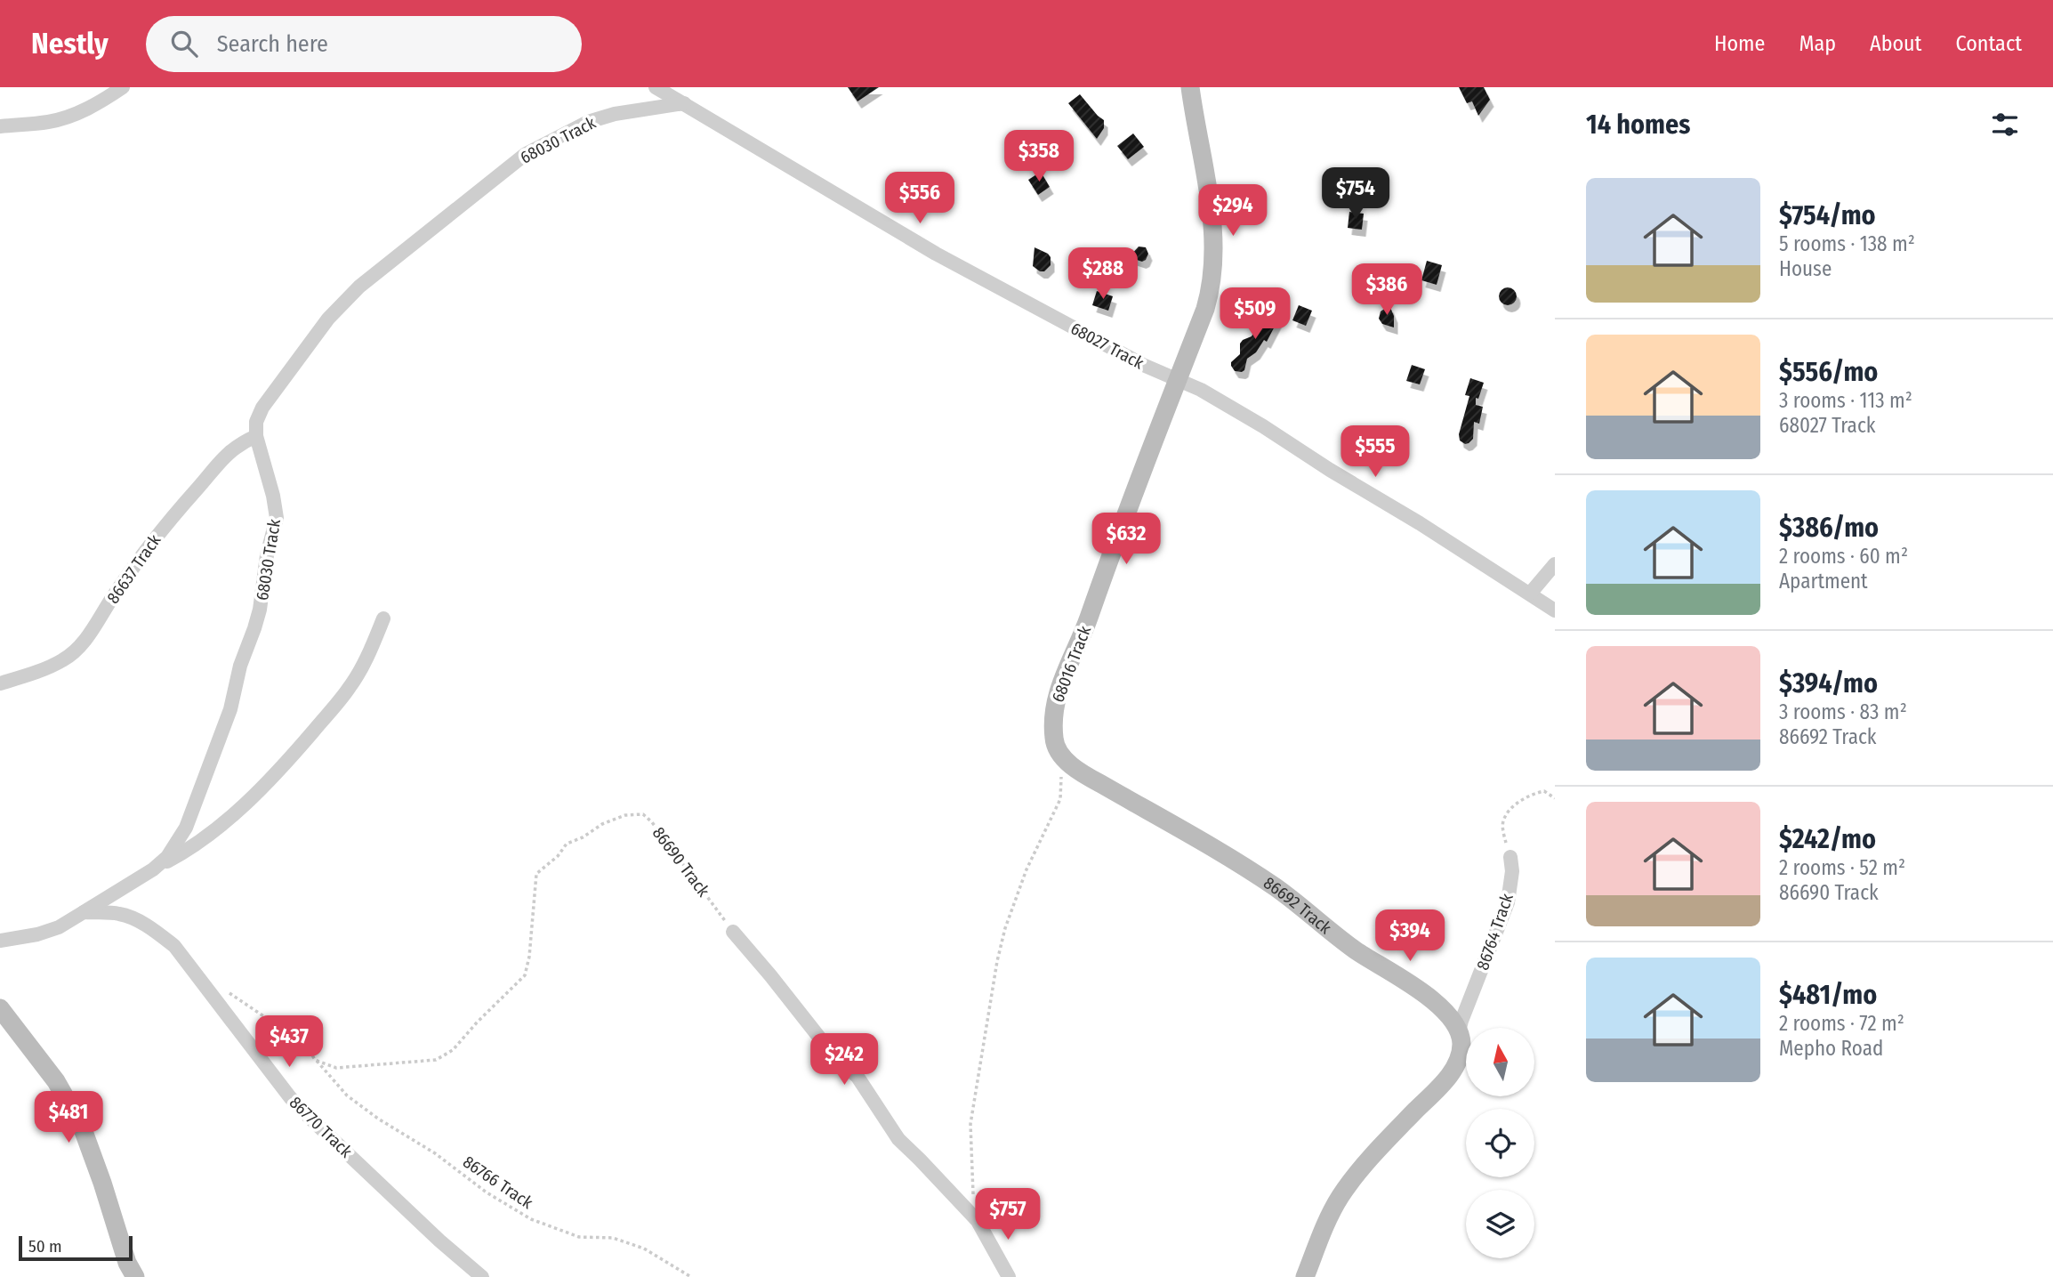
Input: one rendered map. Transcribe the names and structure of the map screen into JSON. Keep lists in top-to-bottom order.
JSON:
{
  "streets": {
    "street": [
      "68030 Track",
      "68027 Track",
      "86637 Track",
      "68016 Track",
      "86692 Track",
      "86764 Track",
      "86770 Track"
    ],
    "path": ["86690 Track", "86766 Track"]
  },
  "crossings": [
    ["68030 Track", "68027 Track"],
    ["68030 Track", "86637 Track"],
    ["68030 Track", "86770 Track"],
    ["68027 Track", "68016 Track"],
    ["68016 Track", "86692 Track"],
    ["86690 Track", "86766 Track"],
    ["86692 Track", "86764 Track"]
  ],
  "scale_bar": "50 m",
  "north": "top",
  "page": {
    "header": "Nestly",
    "search": "Search here",
    "nav": [
      "Home",
      "Map",
      "About",
      "Contact"
    ],
    "heading": "14 homes",
    "price": [
      "$358",
      "$754",
      "$556",
      "$294",
      "$288",
      "$386",
      "$509",
      "$555",
      "$632",
      "$394",
      "$437",
      "$242",
      "$481",
      "$757"
    ],
    "list": [
      {
        "name": "$754/mo",
        "note": "5 rooms · 138 m² · House"
      },
      {
        "name": "$556/mo",
        "note": "3 rooms · 113 m² · 68027 Track"
      },
      {
        "name": "$386/mo",
        "note": "2 rooms · 60 m² · Apartment"
      },
      {
        "name": "$394/mo",
        "note": "3 rooms · 83 m² · 86692 Track"
      },
      {
        "name": "$242/mo",
        "note": "2 rooms · 52 m² · 86690 Track"
      },
      {
        "name": "$481/mo",
        "note": "2 rooms · 72 m² · Mepho Road"
      }
    ],
    "scale": "50 m"
  }
}
